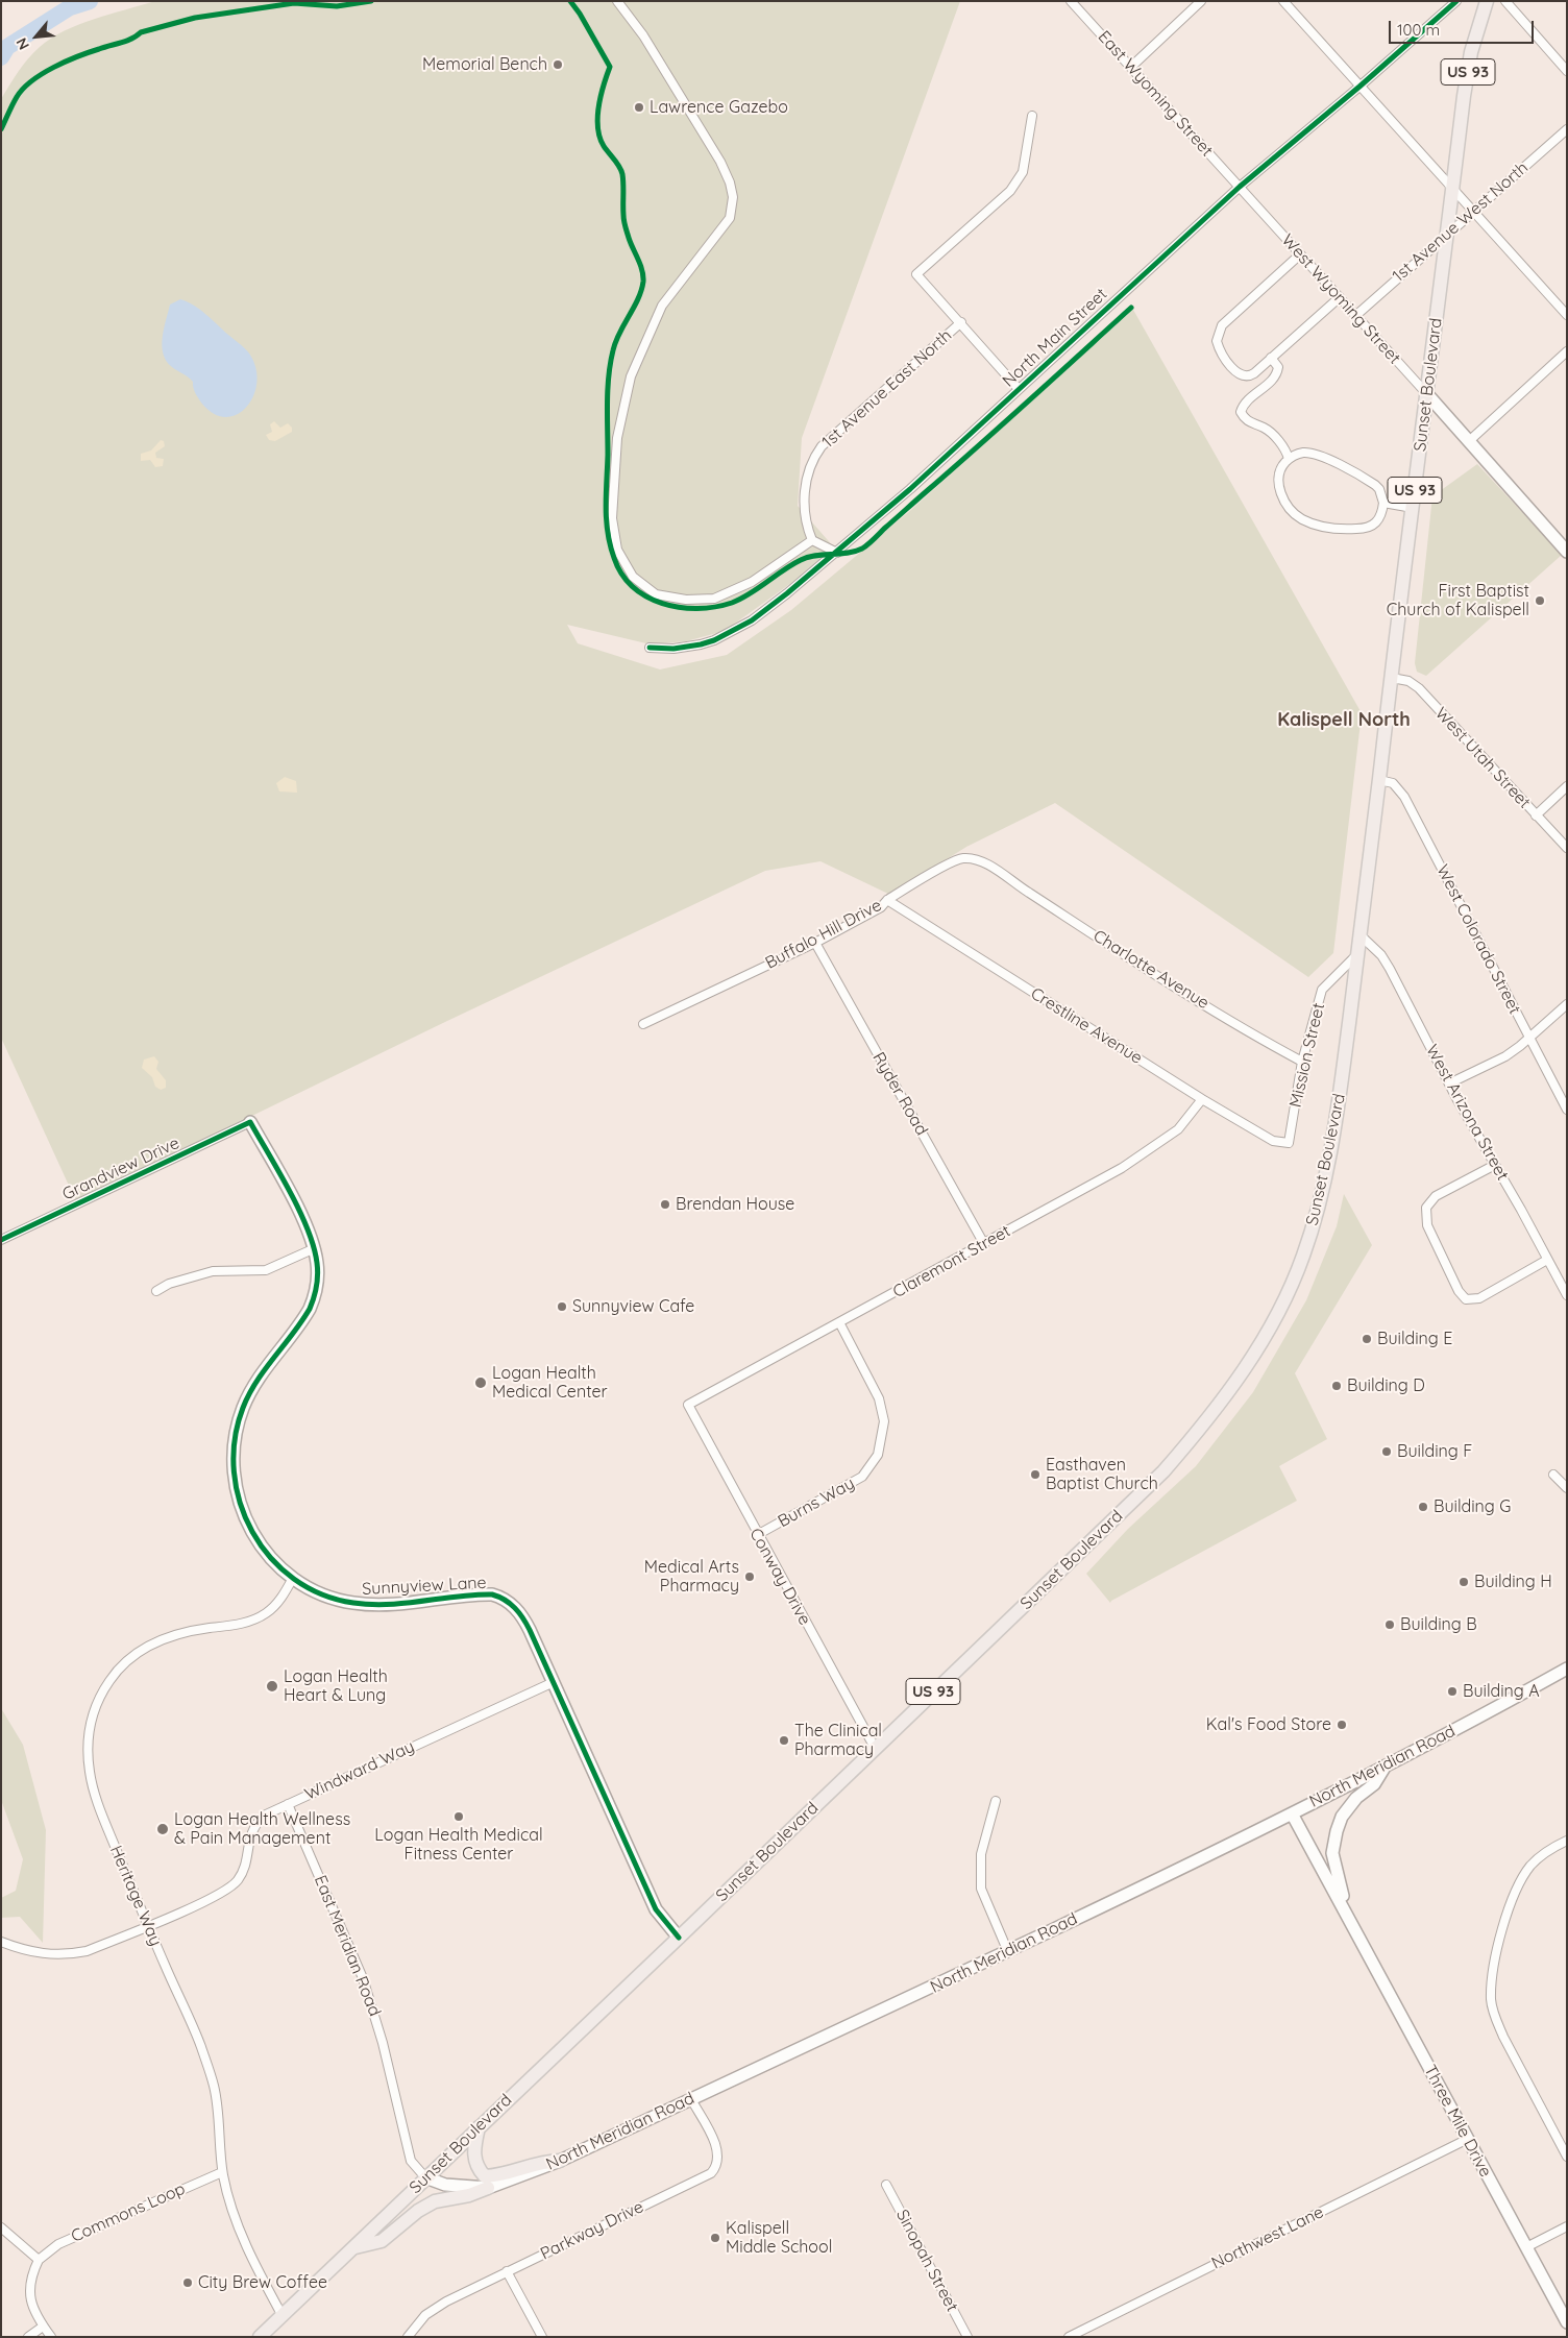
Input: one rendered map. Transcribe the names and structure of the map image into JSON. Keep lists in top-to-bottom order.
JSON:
{
  "streets": {
    "main road": [
      "US 93",
      "West Wyoming Street",
      "Sunset Boulevard",
      "Sunnyview Lane",
      "North Meridian Road",
      "Three Mile Drive"
    ],
    "street": [
      "East Wyoming Street",
      "1st Avenue West North",
      "North Main Street",
      "1st Avenue East North",
      "West Utah Street",
      "Buffalo Hill Drive",
      "West Colorado Street",
      "Charlotte Avenue",
      "Crestline Avenue",
      "Mission Street",
      "Ryder Road",
      "West Arizona Street",
      "Grandview Drive",
      "Claremont Street",
      "Burns Way",
      "Conway Drive",
      "Windward Way",
      "Heritage Way",
      "East Meridian Road",
      "Commons Loop",
      "Parkway Drive",
      "Northwest Lane",
      "Sinopah Street"
    ]
  },
  "crossings": [
    ["East Wyoming Street", "West Wyoming Street"],
    ["East Wyoming Street", "North Main Street"],
    ["1st Avenue West North", "West Wyoming Street"],
    ["1st Avenue West North", "Sunset Boulevard"],
    ["West Wyoming Street", "North Main Street"],
    ["West Wyoming Street", "Sunset Boulevard"],
    ["Sunset Boulevard", "West Utah Street"],
    ["Sunset Boulevard", "West Colorado Street"],
    ["Sunset Boulevard", "Mission Street"],
    ["Sunset Boulevard", "West Arizona Street"],
    ["Sunset Boulevard", "Conway Drive"],
    ["Sunset Boulevard", "Sunnyview Lane"],
    ["Sunset Boulevard", "North Meridian Road"],
    ["Sunset Boulevard", "Heritage Way"],
    ["Sunset Boulevard", "East Meridian Road"],
    ["Buffalo Hill Drive", "Charlotte Avenue"],
    ["Buffalo Hill Drive", "Crestline Avenue"],
    ["Buffalo Hill Drive", "Ryder Road"],
    ["Charlotte Avenue", "Mission Street"],
    ["Crestline Avenue", "Mission Street"],
    ["Crestline Avenue", "Claremont Street"],
    ["Ryder Road", "Claremont Street"],
    ["Grandview Drive", "Sunnyview Lane"],
    ["Claremont Street", "Burns Way"],
    ["Claremont Street", "Conway Drive"],
    ["Burns Way", "Conway Drive"],
    ["Sunnyview Lane", "Windward Way"],
    ["Sunnyview Lane", "Heritage Way"],
    ["North Meridian Road", "East Meridian Road"],
    ["North Meridian Road", "Three Mile Drive"],
    ["North Meridian Road", "Parkway Drive"],
    ["Windward Way", "Heritage Way"],
    ["Windward Way", "East Meridian Road"],
    ["Heritage Way", "Commons Loop"],
    ["Three Mile Drive", "Northwest Lane"]
  ],
  "districts": ["Kalispell North"],
  "places": [
    "Memorial Bench",
    "Lawrence Gazebo",
    "First Baptist Church of Kalispell",
    "Brendan House",
    "Sunnyview Cafe",
    "Building E",
    "Logan Health Medical Center",
    "Building D",
    "Building F",
    "Easthaven Baptist Church",
    "Building G",
    "Medical Arts Pharmacy",
    "Building H",
    "Building B",
    "Logan Health Heart & Lung",
    "Building A",
    "Kal's Food Store",
    "The Clinical Pharmacy",
    "Logan Health Medical Fitness Center",
    "Logan Health Wellness & Pain Management",
    "Kalispell Middle School",
    "City Brew Coffee"
  ],
  "scale_bar": "100 m",
  "north": "bottom left"
}
